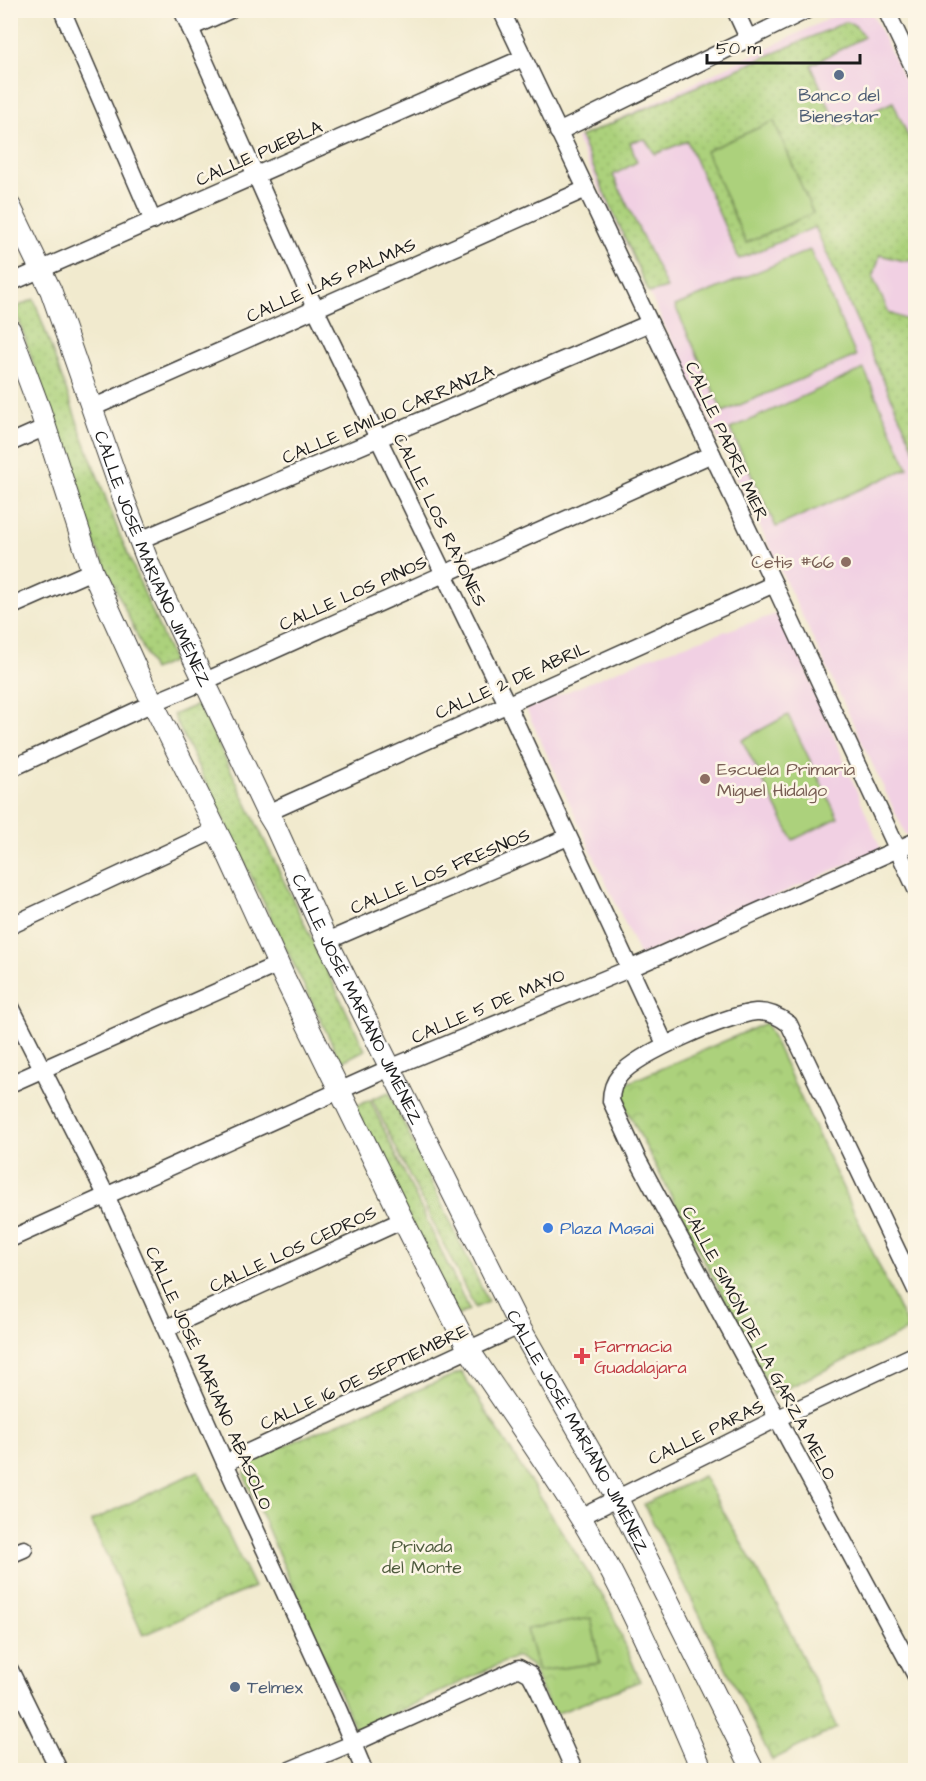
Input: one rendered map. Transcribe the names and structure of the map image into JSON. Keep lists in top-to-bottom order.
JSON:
{
  "streets": {
    "street": [
      "CALLE PUEBLA",
      "CALLE LAS PALMAS",
      "CALLE EMILIO CARRANZA",
      "CALLE PADRE MIER",
      "CALLE LOS RAYONES",
      "CALLE JOSÉ MARIANO JIMÉNEZ",
      "CALLE LOS PINOS",
      "CALLE 2 DE ABRIL",
      "CALLE LOS FRESNOS",
      "CALLE 5 DE MAYO",
      "CALLE LOS CEDROS",
      "CALLE SIMÓN DE LA GARZA MELO",
      "CALLE 16 DE SEPTIEMBRE",
      "CALLE JOSÉ MARIANO ABASOLO",
      "CALLE PARAS"
    ]
  },
  "crossings": [
    ["CALLE PUEBLA", "CALLE PADRE MIER"],
    ["CALLE PUEBLA", "CALLE LOS RAYONES"],
    ["CALLE PUEBLA", "CALLE JOSÉ MARIANO JIMÉNEZ"],
    ["CALLE LAS PALMAS", "CALLE PADRE MIER"],
    ["CALLE LAS PALMAS", "CALLE LOS RAYONES"],
    ["CALLE LAS PALMAS", "CALLE JOSÉ MARIANO JIMÉNEZ"],
    ["CALLE EMILIO CARRANZA", "CALLE PADRE MIER"],
    ["CALLE EMILIO CARRANZA", "CALLE LOS RAYONES"],
    ["CALLE EMILIO CARRANZA", "CALLE JOSÉ MARIANO JIMÉNEZ"],
    ["CALLE PADRE MIER", "CALLE LOS PINOS"],
    ["CALLE PADRE MIER", "CALLE 2 DE ABRIL"],
    ["CALLE PADRE MIER", "CALLE 5 DE MAYO"],
    ["CALLE LOS RAYONES", "CALLE LOS PINOS"],
    ["CALLE LOS RAYONES", "CALLE 2 DE ABRIL"],
    ["CALLE LOS RAYONES", "CALLE LOS FRESNOS"],
    ["CALLE LOS RAYONES", "CALLE 5 DE MAYO"],
    ["CALLE LOS RAYONES", "CALLE SIMÓN DE LA GARZA MELO"],
    ["CALLE JOSÉ MARIANO JIMÉNEZ", "CALLE LOS PINOS"],
    ["CALLE JOSÉ MARIANO JIMÉNEZ", "CALLE 2 DE ABRIL"],
    ["CALLE JOSÉ MARIANO JIMÉNEZ", "CALLE LOS FRESNOS"],
    ["CALLE JOSÉ MARIANO JIMÉNEZ", "CALLE 5 DE MAYO"],
    ["CALLE JOSÉ MARIANO JIMÉNEZ", "CALLE 16 DE SEPTIEMBRE"],
    ["CALLE JOSÉ MARIANO JIMÉNEZ", "CALLE PARAS"],
    ["CALLE 5 DE MAYO", "CALLE JOSÉ MARIANO ABASOLO"],
    ["CALLE LOS CEDROS", "CALLE JOSÉ MARIANO ABASOLO"],
    ["CALLE SIMÓN DE LA GARZA MELO", "CALLE PARAS"],
    ["CALLE 16 DE SEPTIEMBRE", "CALLE JOSÉ MARIANO ABASOLO"]
  ],
  "parks": ["Privada del Monte"],
  "places": {
    "other": [
      "Banco del Bienestar",
      "Cetis #66",
      "Escuela Primaria Miguel Hidalgo",
      "Plaza Masai",
      "Telmex"
    ],
    "health": ["Farmacia Guadalajara"]
  },
  "scale_bar": "50 m"
}
